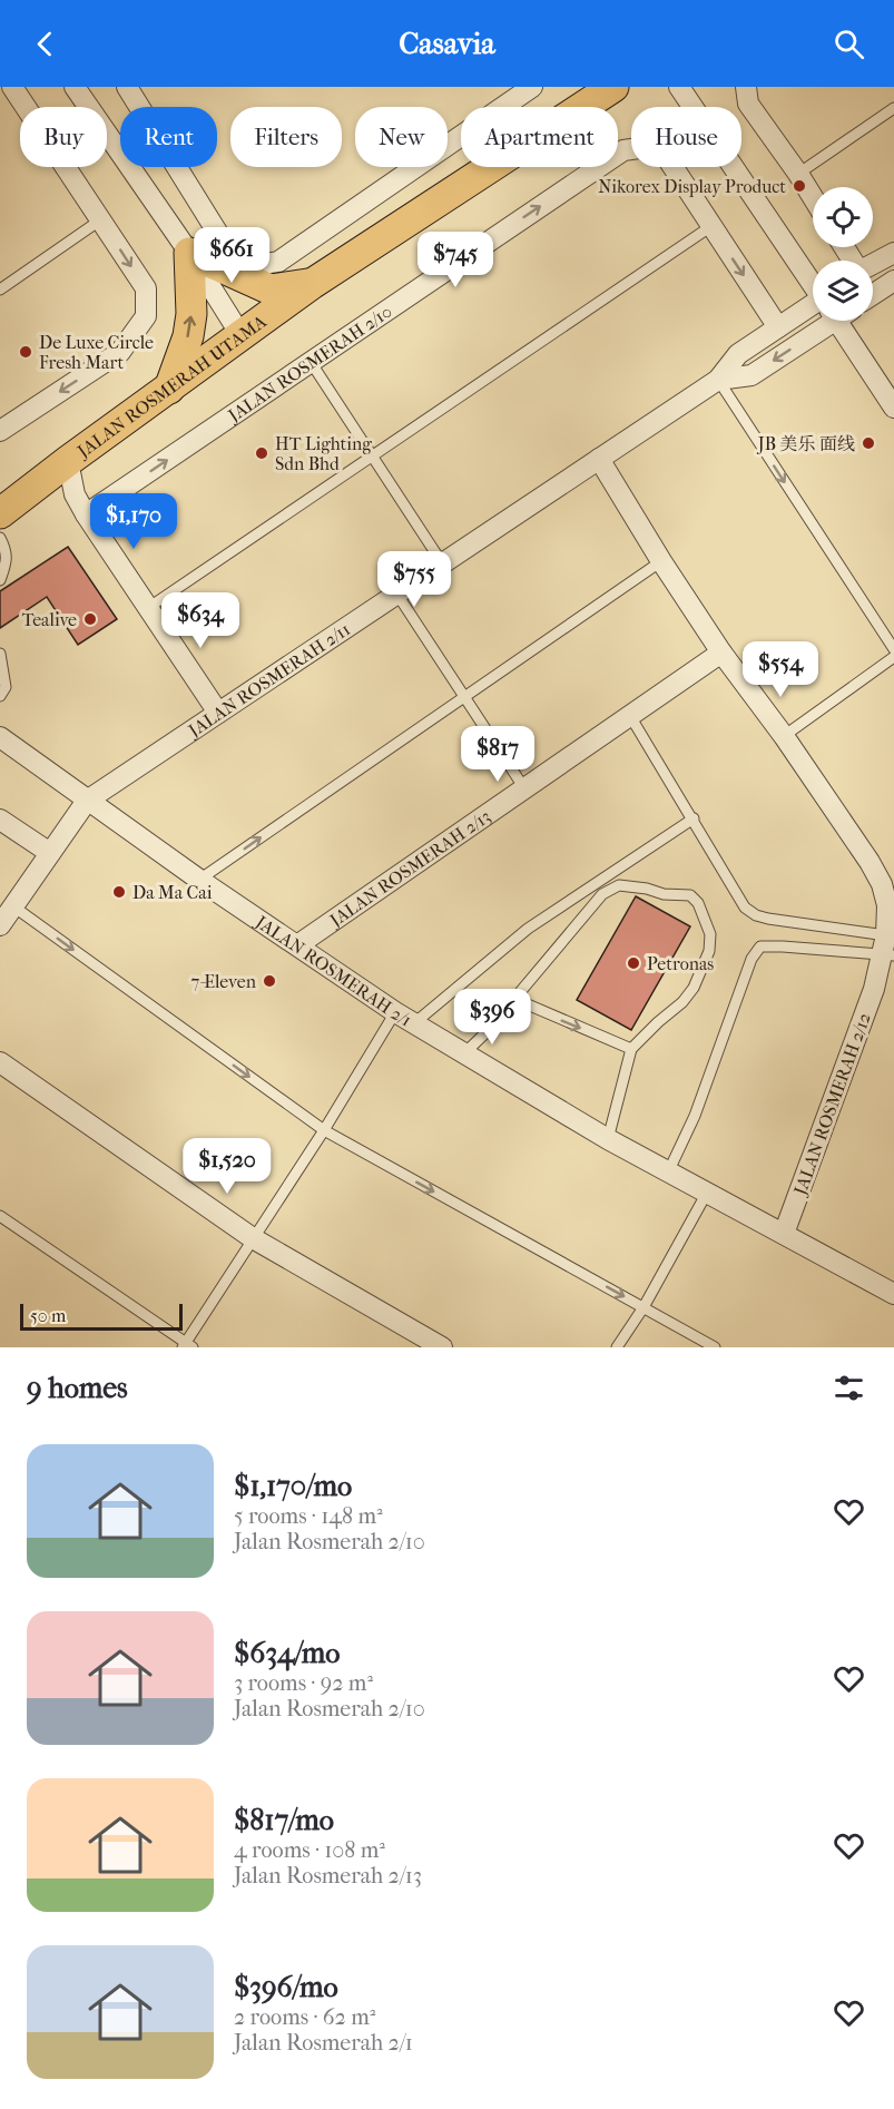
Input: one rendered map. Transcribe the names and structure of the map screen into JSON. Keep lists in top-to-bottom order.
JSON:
{
  "streets": {
    "main road": ["JALAN ROSMERAH UTAMA"],
    "street": [
      "JALAN ROSMERAH 2/10",
      "JALAN ROSMERAH 2/11",
      "JALAN ROSMERAH 2/13",
      "JALAN ROSMERAH 2/1",
      "JALAN ROSMERAH 2/12"
    ]
  },
  "crossings": [
    ["JALAN ROSMERAH 2/10", "JALAN ROSMERAH 2/11"],
    ["JALAN ROSMERAH 2/11", "JALAN ROSMERAH 2/1"],
    ["JALAN ROSMERAH 2/11", "JALAN ROSMERAH 2/12"],
    ["JALAN ROSMERAH 2/13", "JALAN ROSMERAH 2/1"],
    ["JALAN ROSMERAH 2/13", "JALAN ROSMERAH 2/12"],
    ["JALAN ROSMERAH 2/1", "JALAN ROSMERAH 2/12"]
  ],
  "places": [
    "Nikorex Display Product",
    "De Luxe Circle Fresh Mart",
    "JB 美乐 面线",
    "HT Lighting Sdn Bhd",
    "Tealive",
    "Da Ma Cai",
    "Petronas",
    "7-Eleven"
  ],
  "scale_bar": "50 m",
  "page": {
    "header": "Casavia",
    "chip": [
      "Buy",
      "Rent",
      "Filters",
      "New",
      "Apartment",
      "House"
    ],
    "price": [
      "$661",
      "$745",
      "$1,170",
      "$755",
      "$634",
      "$554",
      "$817",
      "$396",
      "$1,520"
    ],
    "scale": "50 m",
    "heading": "9 homes",
    "list": [
      {
        "name": "$1,170/mo",
        "note": "5 rooms · 148 m² · Jalan Rosmerah 2/10"
      },
      {
        "name": "$634/mo",
        "note": "3 rooms · 92 m² · Jalan Rosmerah 2/10"
      },
      {
        "name": "$817/mo",
        "note": "4 rooms · 108 m² · Jalan Rosmerah 2/13"
      },
      {
        "name": "$396/mo",
        "note": "2 rooms · 62 m² · Jalan Rosmerah 2/1"
      }
    ]
  }
}
